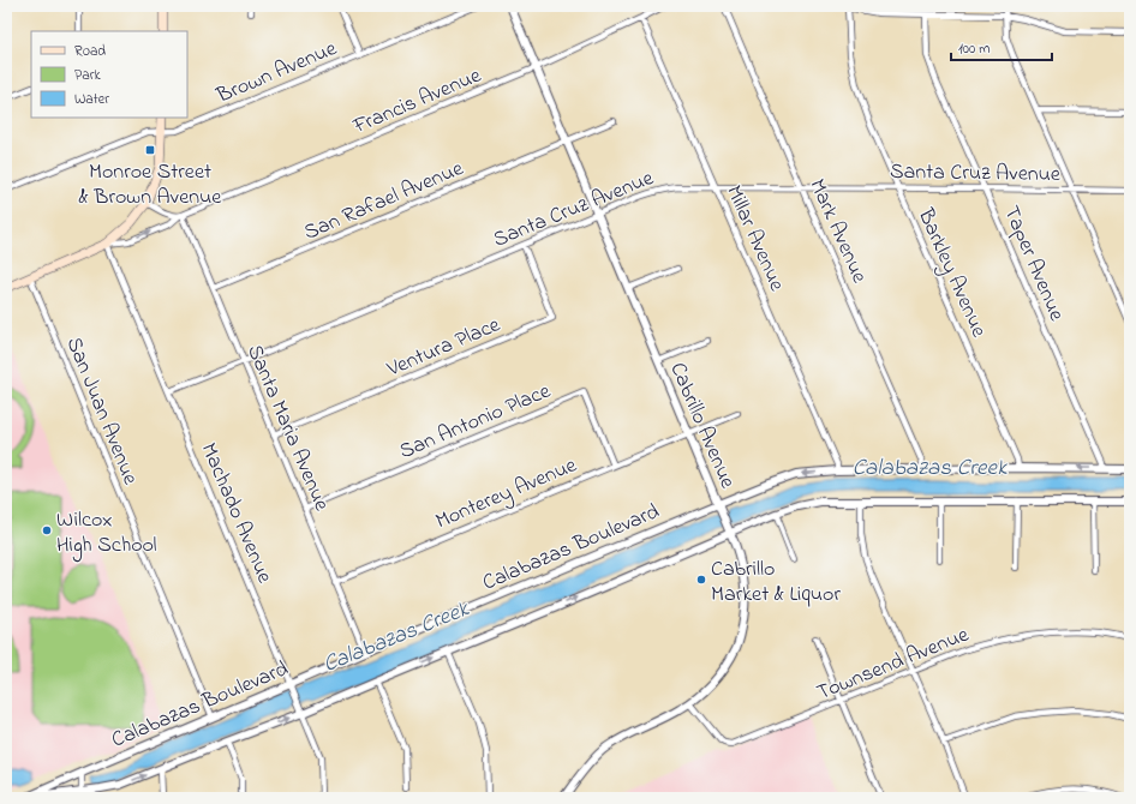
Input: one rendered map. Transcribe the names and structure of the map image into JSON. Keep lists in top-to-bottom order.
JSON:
{
  "streets": {
    "street": [
      "Brown Avenue",
      "Francis Avenue",
      "Santa Cruz Avenue",
      "San Rafael Avenue",
      "Mark Avenue",
      "Millar Avenue",
      "Taper Avenue",
      "Barkley Avenue",
      "Ventura Place",
      "San Juan Avenue",
      "San Antonio Place",
      "Cabrillo Avenue",
      "Santa Maria Avenue",
      "Monterey Avenue",
      "Machado Avenue",
      "Calabazas Boulevard",
      "Townsend Avenue"
    ]
  },
  "crossings": [
    ["Francis Avenue", "Millar Avenue"],
    ["Francis Avenue", "Cabrillo Avenue"],
    ["Francis Avenue", "Santa Maria Avenue"],
    ["Francis Avenue", "Machado Avenue"],
    ["Santa Cruz Avenue", "Mark Avenue"],
    ["Santa Cruz Avenue", "Millar Avenue"],
    ["Santa Cruz Avenue", "Taper Avenue"],
    ["Santa Cruz Avenue", "Barkley Avenue"],
    ["Santa Cruz Avenue", "Ventura Place"],
    ["Santa Cruz Avenue", "Cabrillo Avenue"],
    ["Santa Cruz Avenue", "Santa Maria Avenue"],
    ["Santa Cruz Avenue", "Machado Avenue"],
    ["San Rafael Avenue", "Cabrillo Avenue"],
    ["San Rafael Avenue", "Santa Maria Avenue"],
    ["Mark Avenue", "Calabazas Boulevard"],
    ["Millar Avenue", "Calabazas Boulevard"],
    ["Taper Avenue", "Calabazas Boulevard"],
    ["Barkley Avenue", "Calabazas Boulevard"],
    ["Ventura Place", "Santa Maria Avenue"],
    ["San Juan Avenue", "Calabazas Boulevard"],
    ["San Antonio Place", "Santa Maria Avenue"],
    ["San Antonio Place", "Monterey Avenue"],
    ["Cabrillo Avenue", "Monterey Avenue"],
    ["Cabrillo Avenue", "Calabazas Boulevard"],
    ["Cabrillo Avenue", "Townsend Avenue"],
    ["Santa Maria Avenue", "Monterey Avenue"],
    ["Santa Maria Avenue", "Calabazas Boulevard"],
    ["Machado Avenue", "Calabazas Boulevard"]
  ],
  "water": ["Calabazas Creek"],
  "places": {
    "transit": ["Monroe Street & Brown Avenue"],
    "other": ["Wilcox High School", "Cabrillo Market & Liquor"]
  },
  "legend": ["Road", "Park", "Water"],
  "scale_bar": "100 m"
}
